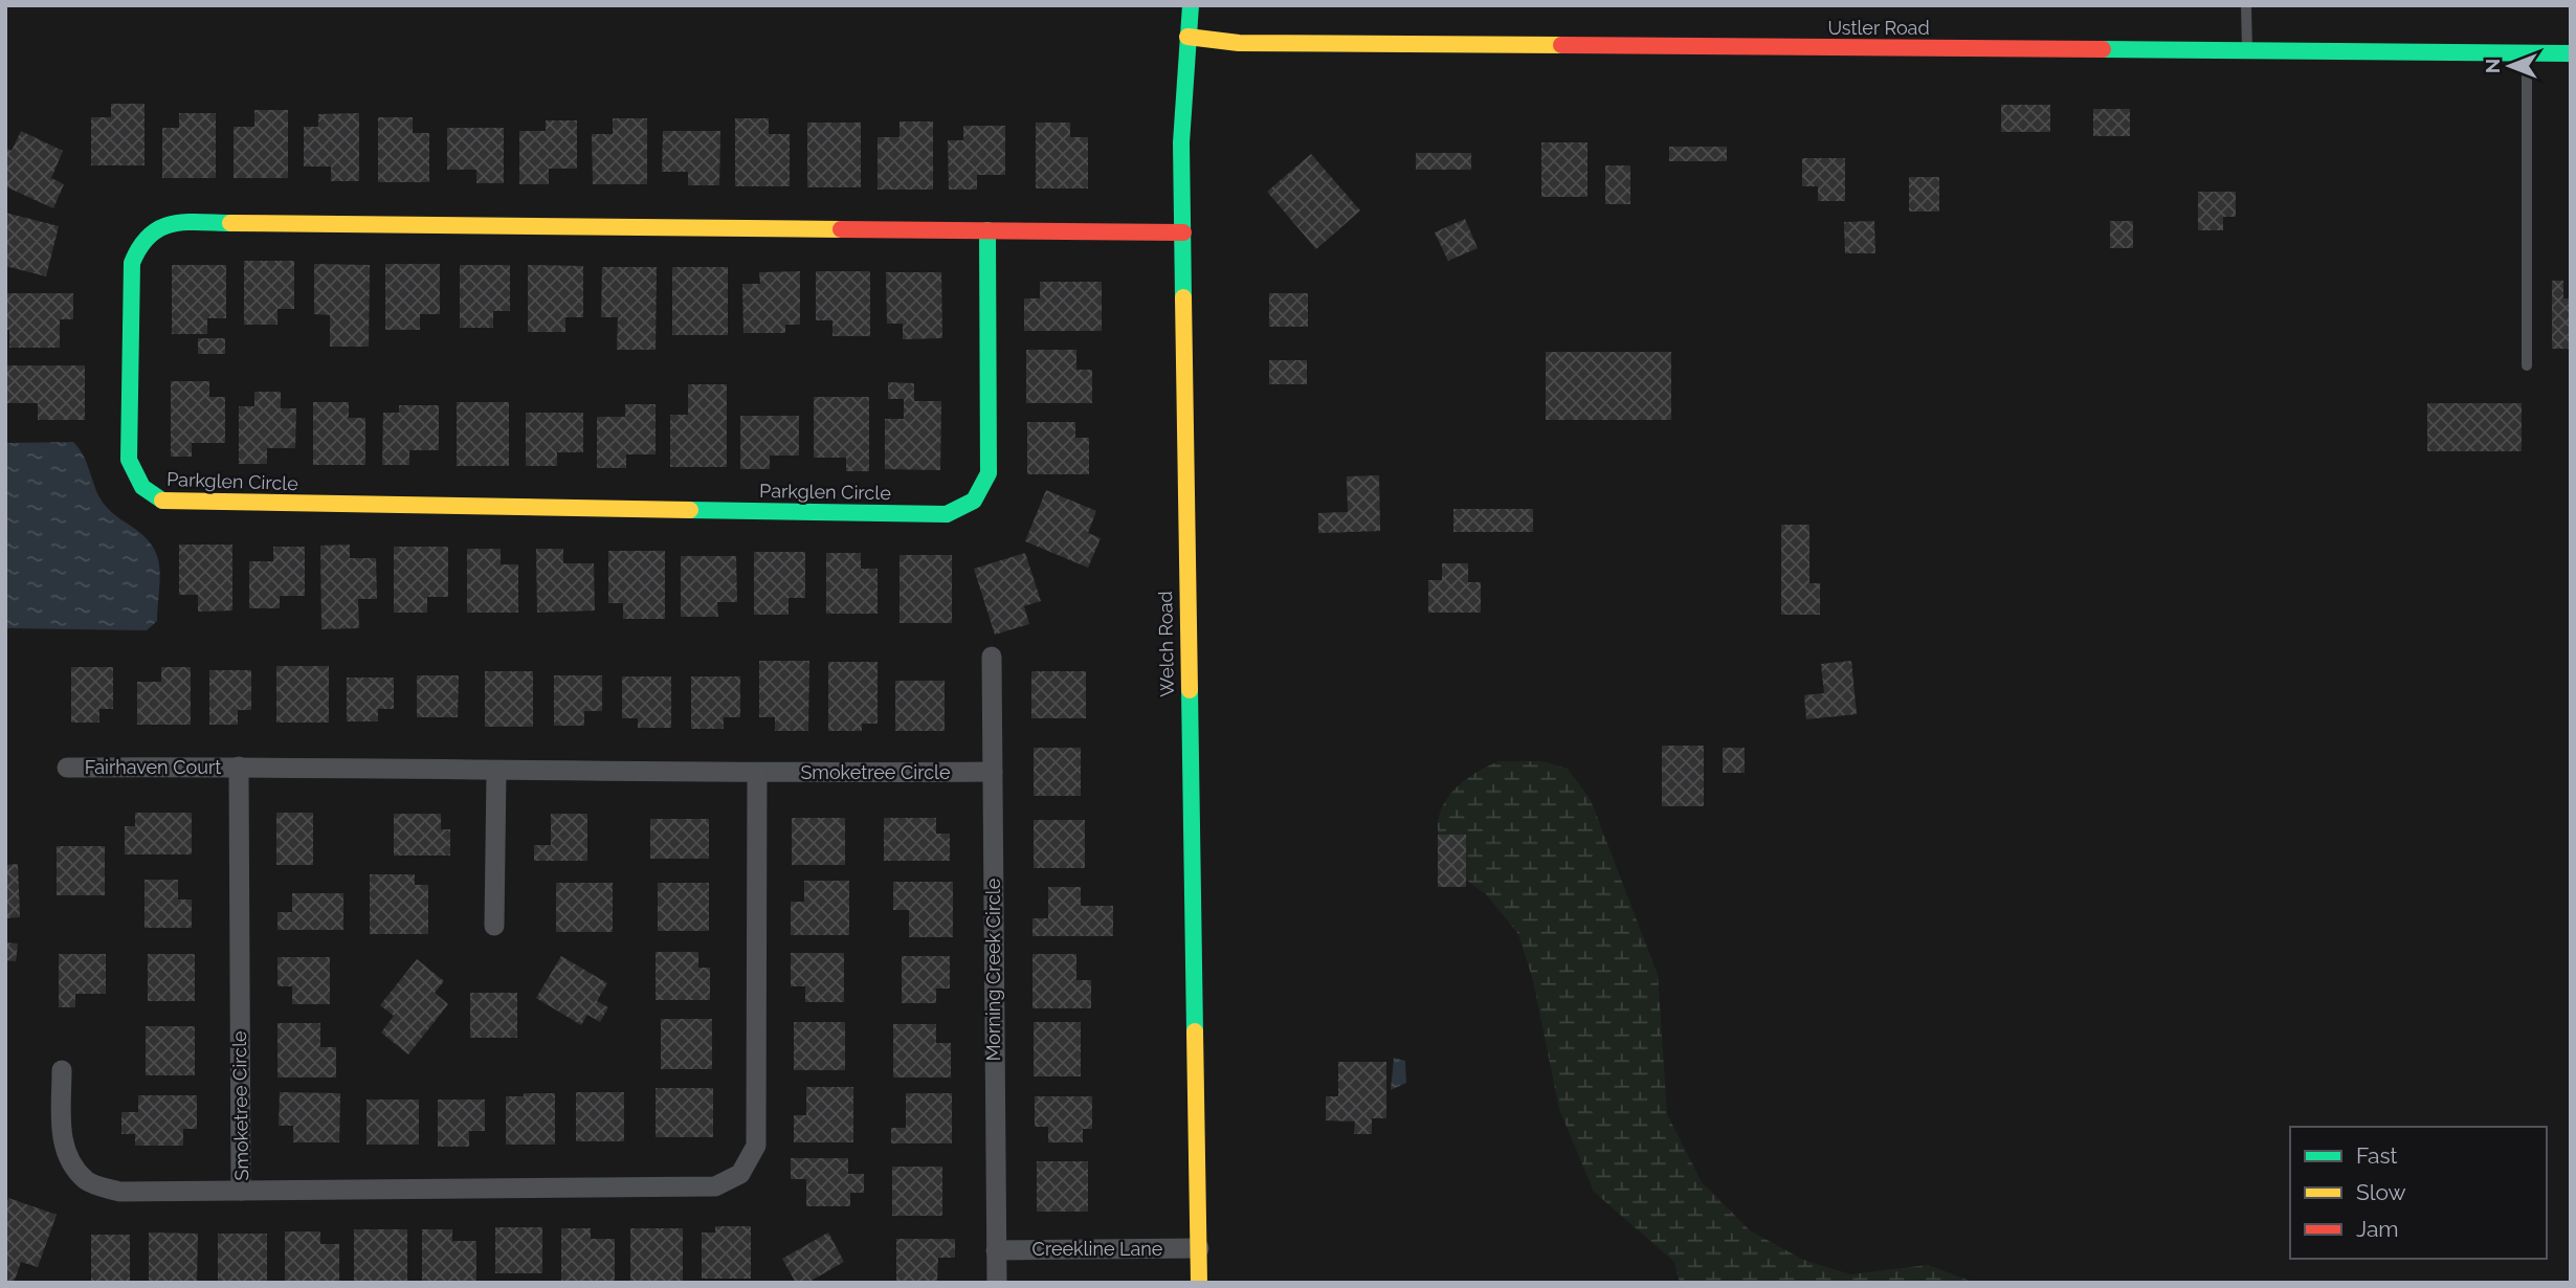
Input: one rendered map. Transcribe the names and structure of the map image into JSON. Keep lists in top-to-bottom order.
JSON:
{
  "streets": {
    "street": [
      "Ustler Road",
      "Parkglen Circle",
      "Welch Road",
      "Fairhaven Court",
      "Smoketree Circle",
      "Morning Creek Circle",
      "Creekline Lane"
    ]
  },
  "crossings": [
    ["Ustler Road", "Welch Road"],
    ["Parkglen Circle", "Welch Road"],
    ["Welch Road", "Creekline Lane"],
    ["Fairhaven Court", "Smoketree Circle"],
    ["Smoketree Circle", "Morning Creek Circle"],
    ["Morning Creek Circle", "Creekline Lane"]
  ],
  "legend": ["Fast", "Slow", "Jam"],
  "north": "left"
}
